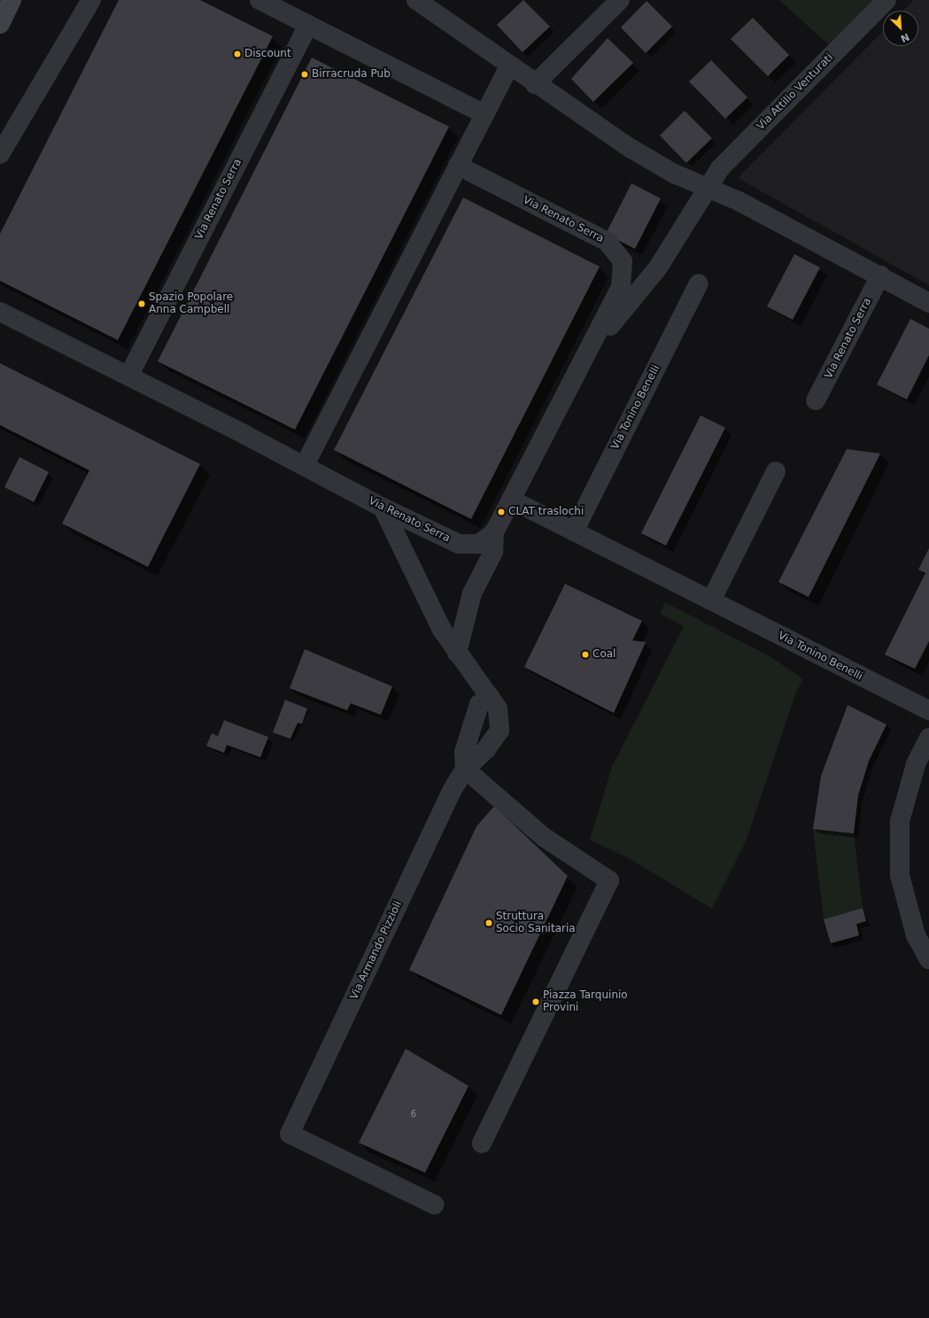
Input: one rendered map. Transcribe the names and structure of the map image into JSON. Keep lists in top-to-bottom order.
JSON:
{
  "streets": {
    "street": [
      "Via Attilio Venturati",
      "Via Renato Serra",
      "Via Tonino Benelli",
      "Via Armando Pizzioli"
    ]
  },
  "crossings": [
    ["Via Attilio Venturati", "Via Renato Serra"],
    ["Via Renato Serra", "Via Tonino Benelli"],
    ["Via Renato Serra", "Via Armando Pizzioli"]
  ],
  "places": [
    "Discount",
    "Birracruda Pub",
    "Spazio Popolare Anna Campbell",
    "CLAT traslochi",
    "Coal",
    "Struttura Socio Sanitaria",
    "Piazza Tarquinio Provini"
  ],
  "house_numbers": ["6"],
  "north": "bottom right"
}
